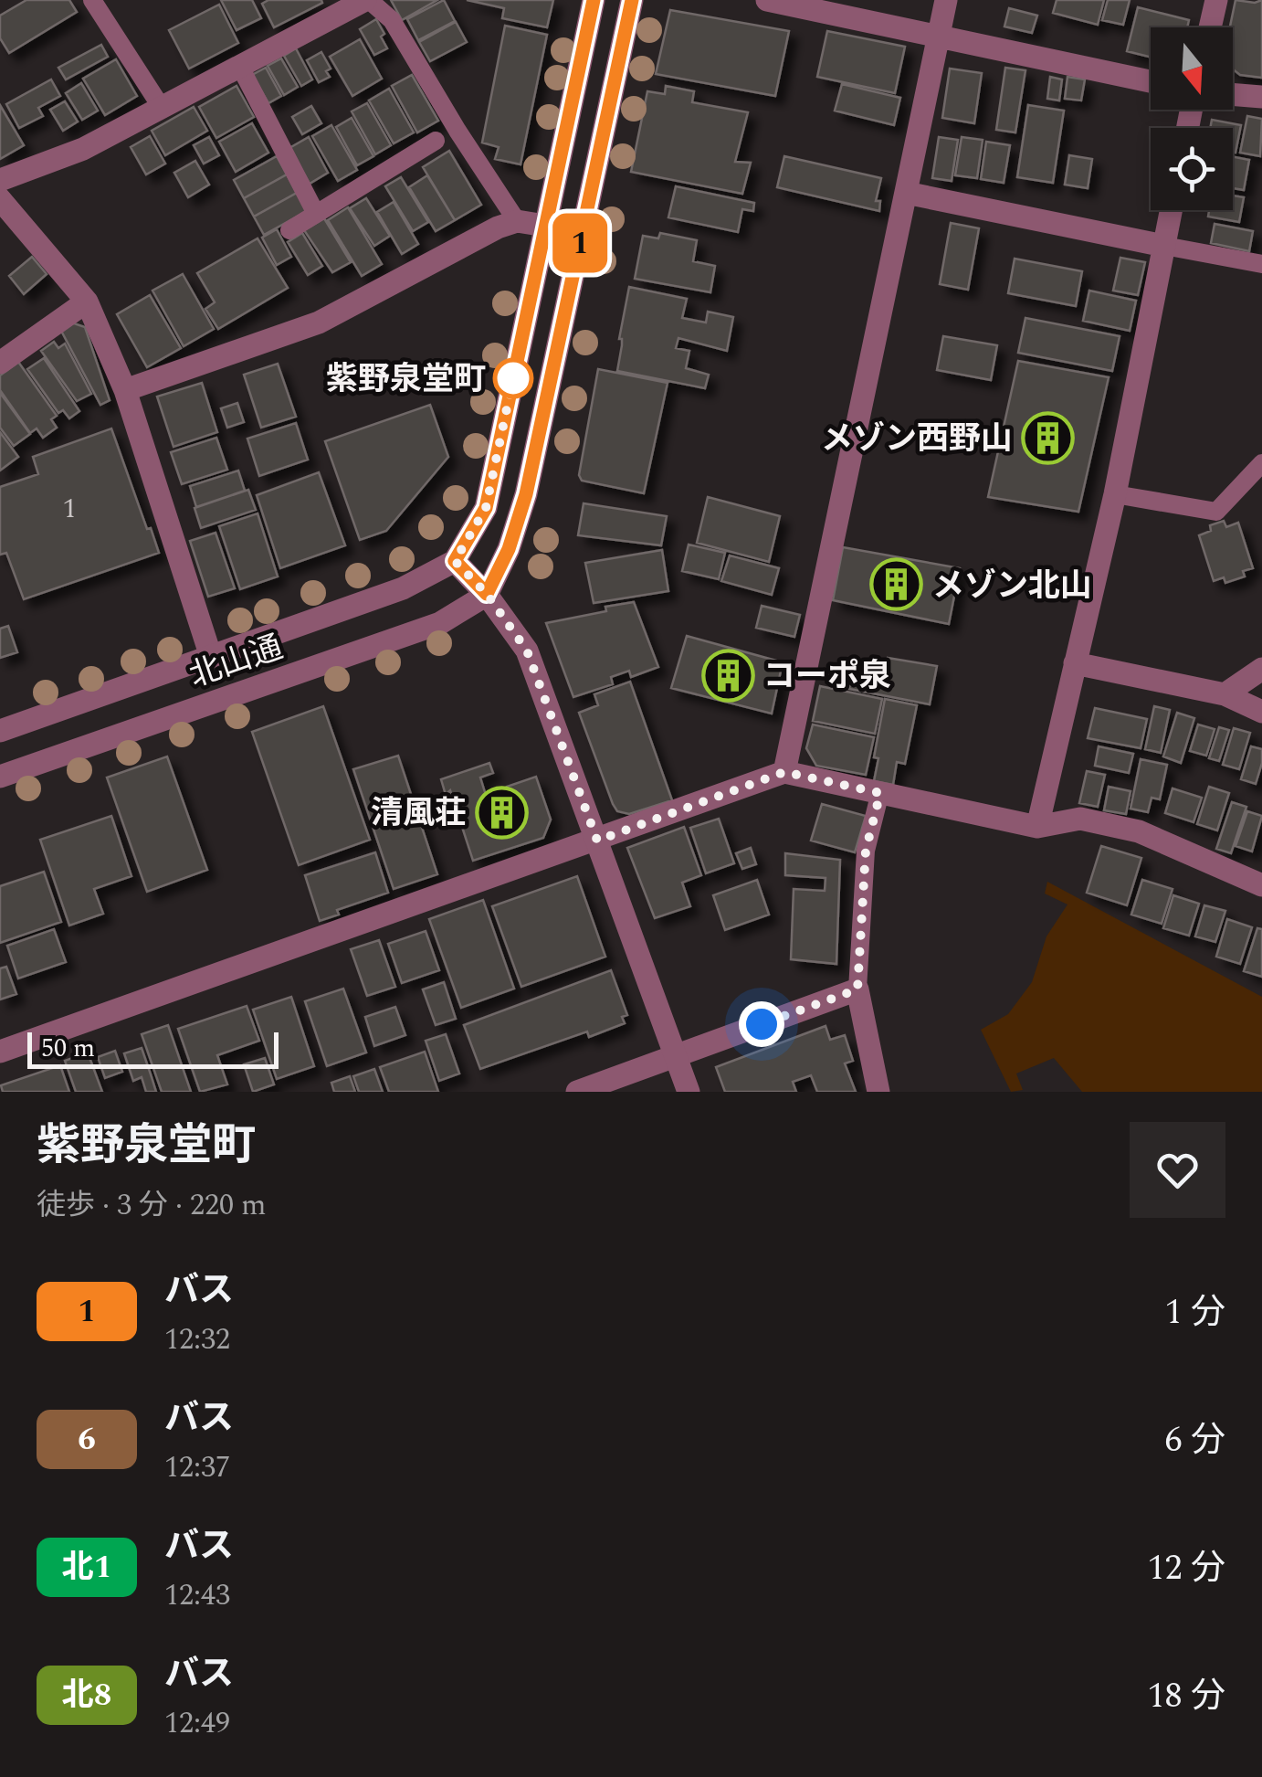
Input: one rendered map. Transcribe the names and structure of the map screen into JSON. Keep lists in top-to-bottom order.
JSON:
{
  "streets": {
    "street": ["北山通"]
  },
  "places": {
    "other": ["紫野泉堂町"],
    "building": [
      "メゾン西野山",
      "メゾン北山",
      "コーポ泉",
      "清風荘"
    ]
  },
  "lines": ["bus line 1"],
  "house_numbers": ["1"],
  "scale_bar": "50 m",
  "north": "bottom",
  "page": {
    "on_map": "1",
    "scale": "50 m",
    "heading": ["紫野泉堂町", "徒歩 · 3 分 · 220 m"],
    "list": [
      {
        "mark": "1",
        "name": "バス",
        "note": "12:32",
        "value": "1 分"
      },
      {
        "mark": "6",
        "name": "バス",
        "note": "12:37",
        "value": "6 分"
      },
      {
        "mark": "北1",
        "name": "バス",
        "note": "12:43",
        "value": "12 分"
      },
      {
        "mark": "北8",
        "name": "バス",
        "note": "12:49",
        "value": "18 分"
      }
    ]
  }
}
